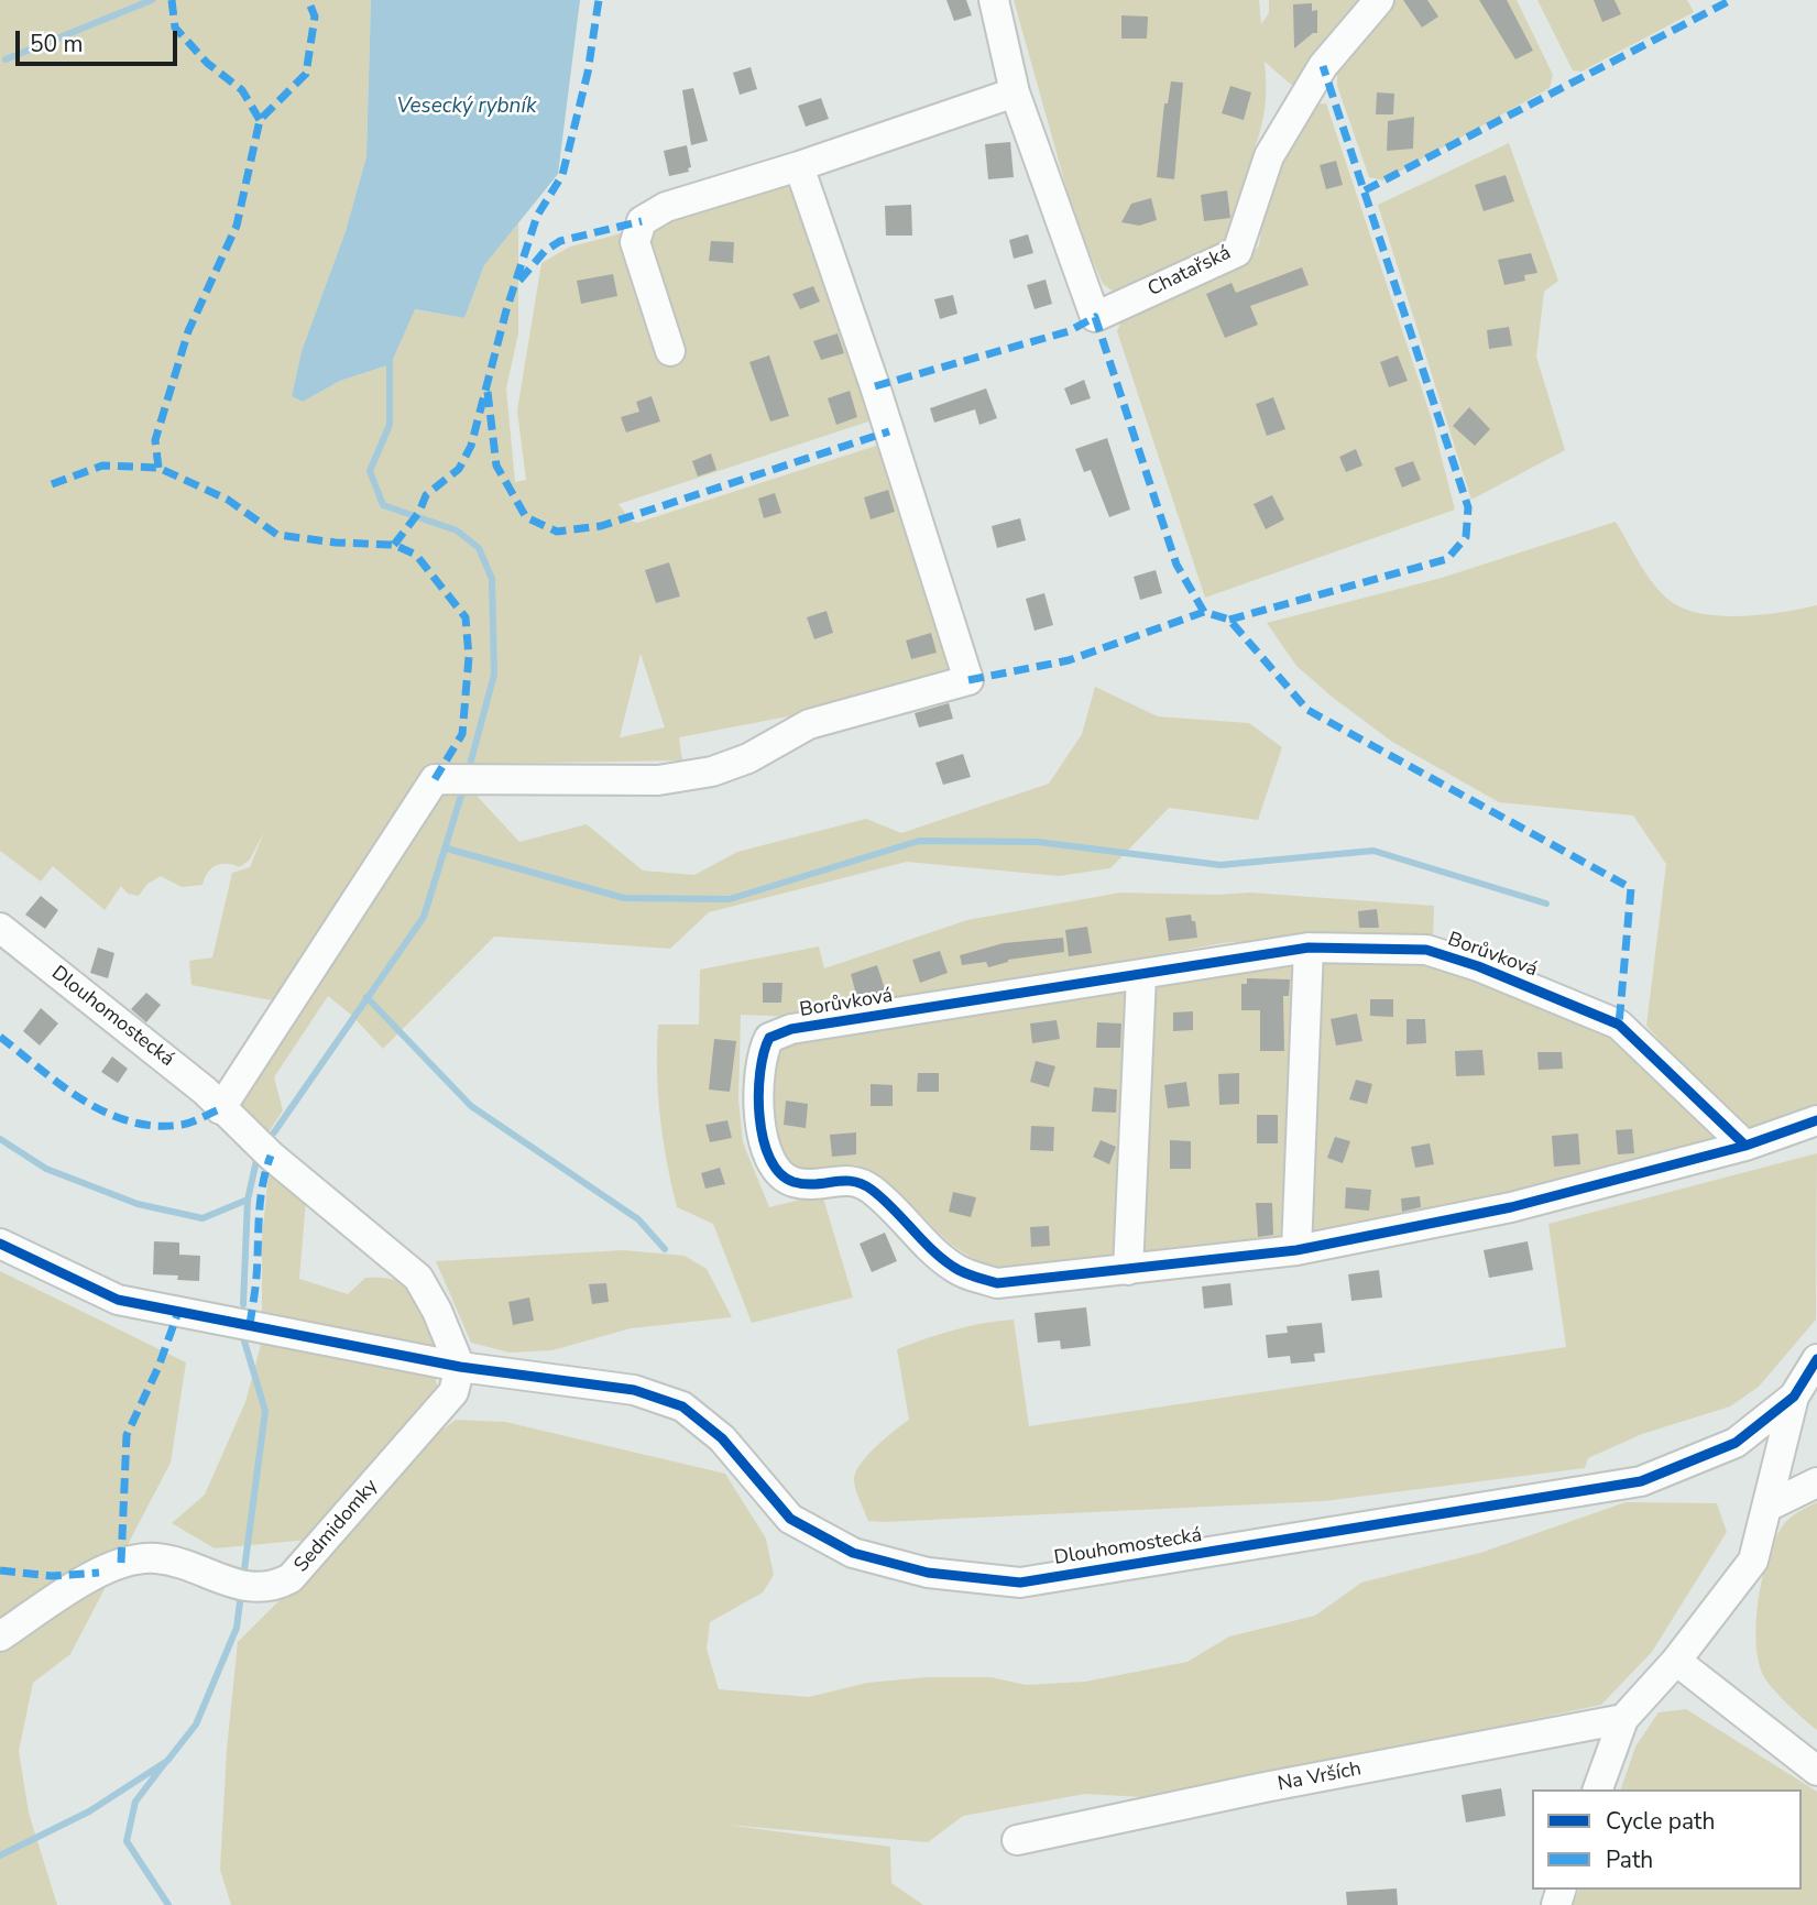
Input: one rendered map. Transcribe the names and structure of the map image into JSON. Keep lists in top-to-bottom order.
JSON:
{
  "streets": {
    "street": [
      "Chatařská",
      "Borůvková",
      "Dlouhomostecká",
      "Sedmidomky",
      "Na Vrších"
    ]
  },
  "crossings": [
    ["Dlouhomostecká", "Sedmidomky"]
  ],
  "water": ["Vesecký rybník"],
  "legend": ["Cycle path", "Path"],
  "scale_bar": "50 m"
}
